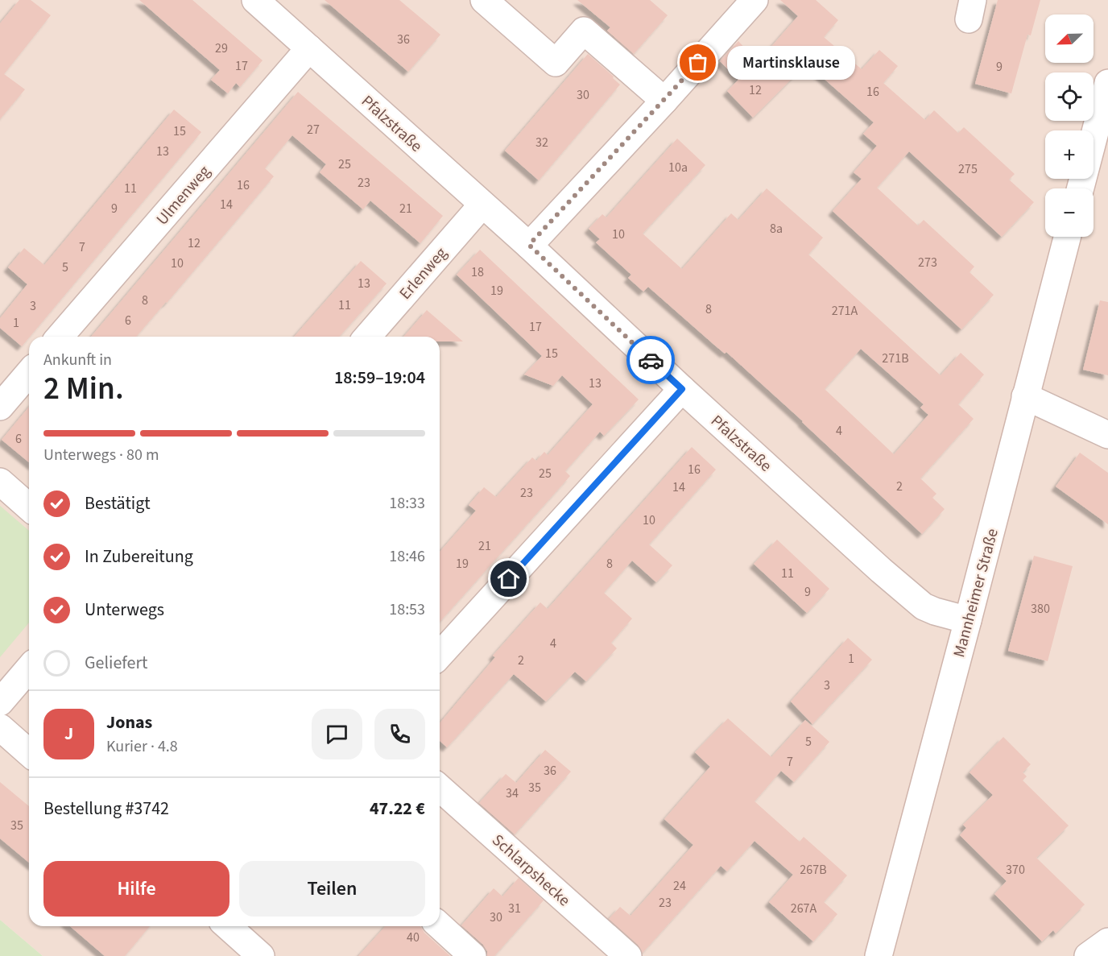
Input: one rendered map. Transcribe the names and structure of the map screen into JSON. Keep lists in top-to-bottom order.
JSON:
{
  "streets": {
    "street": [
      "Pfalzstraße",
      "Ulmenweg",
      "Erlenweg",
      "Mannheimer Straße",
      "Schlarpshecke"
    ]
  },
  "crossings": [
    ["Pfalzstraße", "Ulmenweg"],
    ["Pfalzstraße", "Erlenweg"],
    ["Pfalzstraße", "Mannheimer Straße"]
  ],
  "places": ["Martinsklause"],
  "house_numbers": [
    "36",
    "29",
    "17",
    "9",
    "12",
    "16",
    "30",
    "27",
    "15",
    "32",
    "13",
    "25",
    "10a",
    "275",
    "23",
    "16",
    "11",
    "14",
    "9",
    "21",
    "8a",
    "10",
    "12",
    "7",
    "273",
    "10",
    "5",
    "18",
    "13",
    "19",
    "8",
    "11",
    "3",
    "8",
    "271A",
    "6",
    "1",
    "17",
    "15",
    "271B",
    "13",
    "4",
    "6",
    "16",
    "25",
    "2",
    "14",
    "23",
    "10",
    "21",
    "19",
    "8",
    "11",
    "9",
    "380",
    "4",
    "1",
    "2",
    "3",
    "5",
    "7",
    "36",
    "35",
    "34",
    "35",
    "267B",
    "370",
    "24",
    "23",
    "31",
    "267A",
    "30",
    "40"
  ],
  "north": "bottom left",
  "page": {
    "map_buttons": ["+", "−"],
    "bubble": "Martinsklause",
    "heading": ["2 Min.", "Ankunft in", "18:59–19:04"],
    "panel": [
      "Jonas",
      "Kurier · 4.8",
      "Bestellung #3742",
      "47.22 €"
    ],
    "bar": "Unterwegs · 80 m",
    "list": [
      ["Bestätigt", "18:33"],
      ["In Zubereitung", "18:46"],
      ["Unterwegs", "18:53"],
      "Geliefert"
    ],
    "round": "J",
    "buttons": ["Hilfe", "Teilen"]
  }
}
